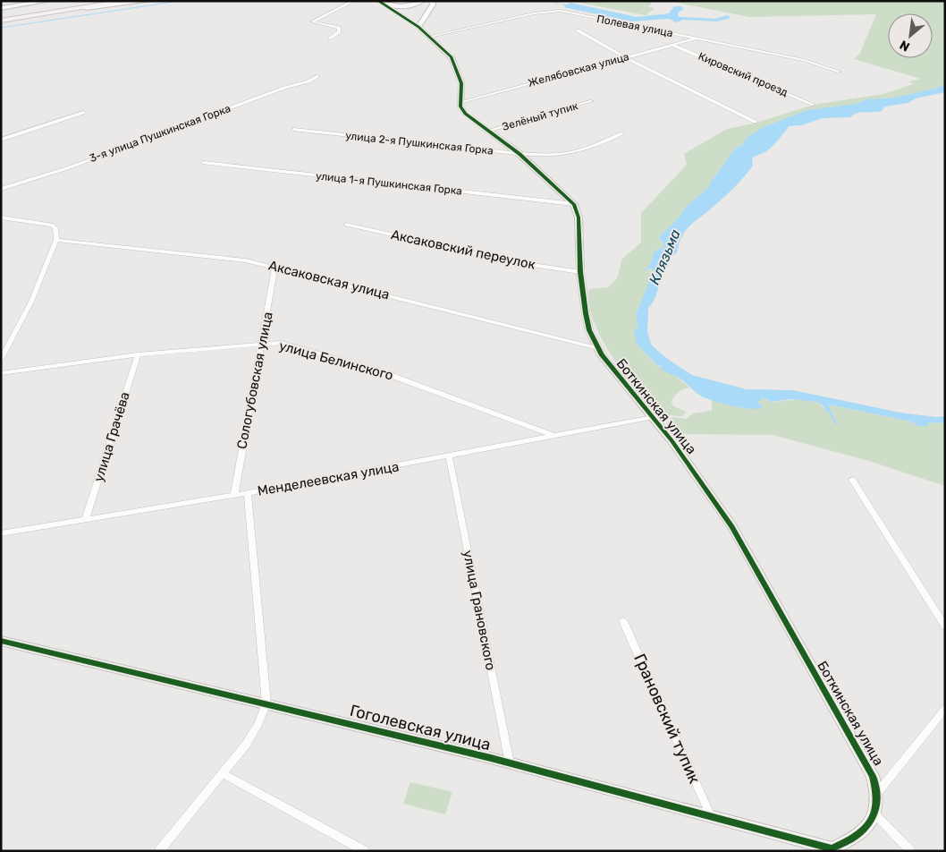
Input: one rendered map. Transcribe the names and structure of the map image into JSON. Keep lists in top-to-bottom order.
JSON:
{
  "streets": {
    "street": [
      "Полевая улица",
      "Желябовская улица",
      "Кировский проезд",
      "Зелёный тупик",
      "3-я улица Пушкинская Горка",
      "улица 2-я Пушкинская Горка",
      "улица 1-я Пушкинская Горка",
      "Аксаковский переулок",
      "Аксаковская улица",
      "улица Белинского",
      "Сологубовская улица",
      "Боткинская улица",
      "улица Грачёва",
      "Менделеевская улица",
      "улица Грановского",
      "Грановский тупик",
      "Гоголевская улица"
    ]
  },
  "crossings": [
    ["Полевая улица", "Желябовская улица"],
    ["Желябовская улица", "Кировский проезд"],
    ["улица 1-я Пушкинская Горка", "Боткинская улица"],
    ["Аксаковский переулок", "Боткинская улица"],
    ["Аксаковская улица", "Сологубовская улица"],
    ["Аксаковская улица", "Боткинская улица"],
    ["улица Белинского", "Сологубовская улица"],
    ["улица Белинского", "улица Грачёва"],
    ["улица Белинского", "Менделеевская улица"],
    ["Сологубовская улица", "Менделеевская улица"],
    ["Боткинская улица", "Менделеевская улица"],
    ["улица Грачёва", "Менделеевская улица"],
    ["Менделеевская улица", "улица Грановского"],
    ["улица Грановского", "Гоголевская улица"],
    ["Грановский тупик", "Гоголевская улица"]
  ],
  "water": ["Клязьма"],
  "north": "bottom left"
}
